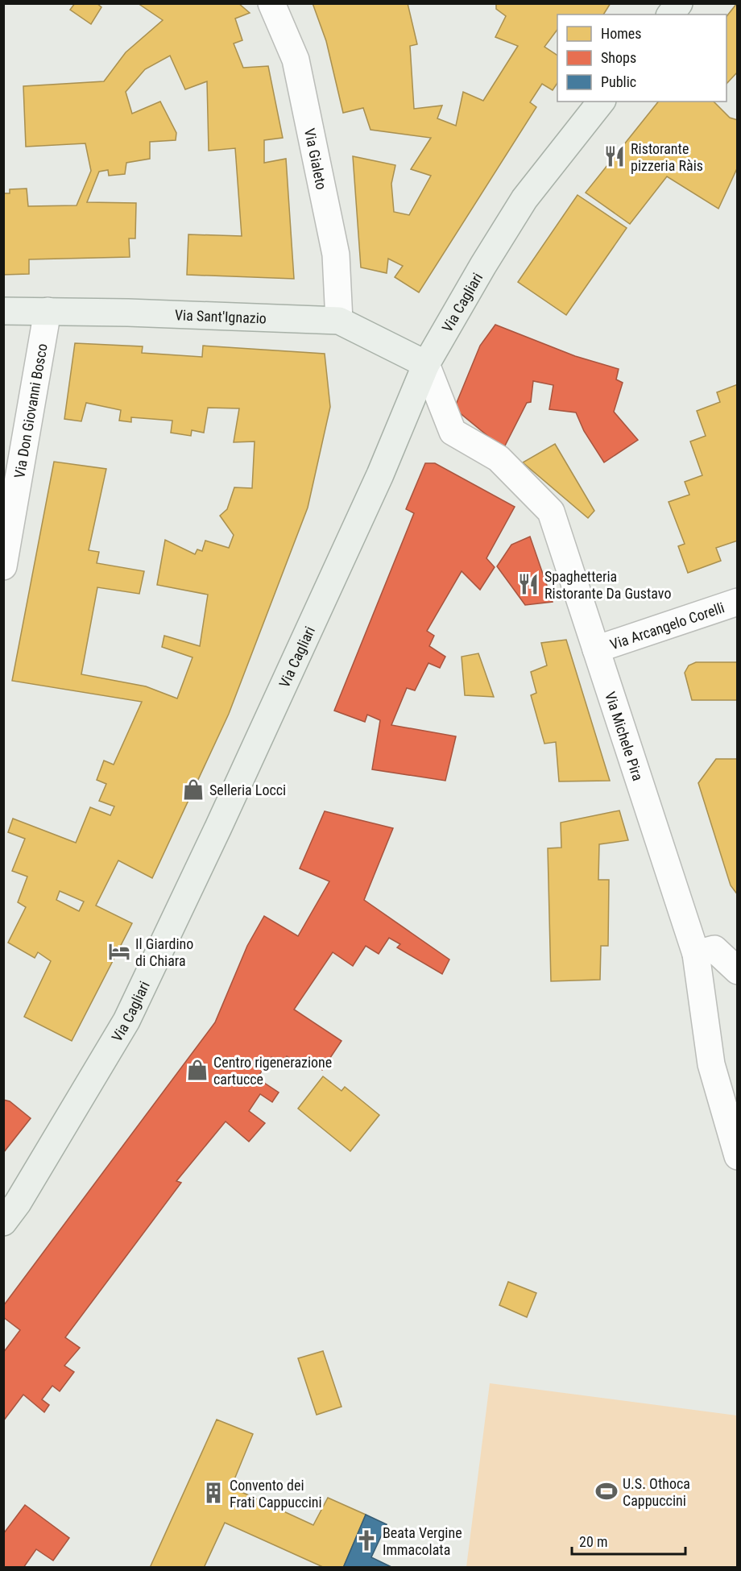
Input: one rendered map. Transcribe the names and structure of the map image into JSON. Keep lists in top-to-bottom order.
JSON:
{
  "streets": {
    "main road": ["Via Cagliari", "Via Sant'Ignazio"],
    "street": [
      "Via Gialeto",
      "Via Don Giovanni Bosco",
      "Via Arcangelo Corelli",
      "Via Michele Pira"
    ]
  },
  "crossings": [
    ["Via Gialeto", "Via Sant'Ignazio"],
    ["Via Cagliari", "Via Sant'Ignazio"],
    ["Via Cagliari", "Via Michele Pira"],
    ["Via Sant'Ignazio", "Via Don Giovanni Bosco"],
    ["Via Sant'Ignazio", "Via Michele Pira"],
    ["Via Arcangelo Corelli", "Via Michele Pira"]
  ],
  "places": {
    "restaurant": ["Ristorante pizzeria Ràis", "Spaghetteria Ristorante Da Gustavo"],
    "shop": ["Selleria Locci", "Centro rigenerazione cartucce"],
    "hotel": ["Il Giardino di Chiara"],
    "sports": ["U.S. Othoca Cappuccini"],
    "building": ["Convento dei Frati Cappuccini"],
    "church": ["Beata Vergine Immacolata"]
  },
  "legend": ["Homes", "Shops", "Public"],
  "scale_bar": "20 m"
}
